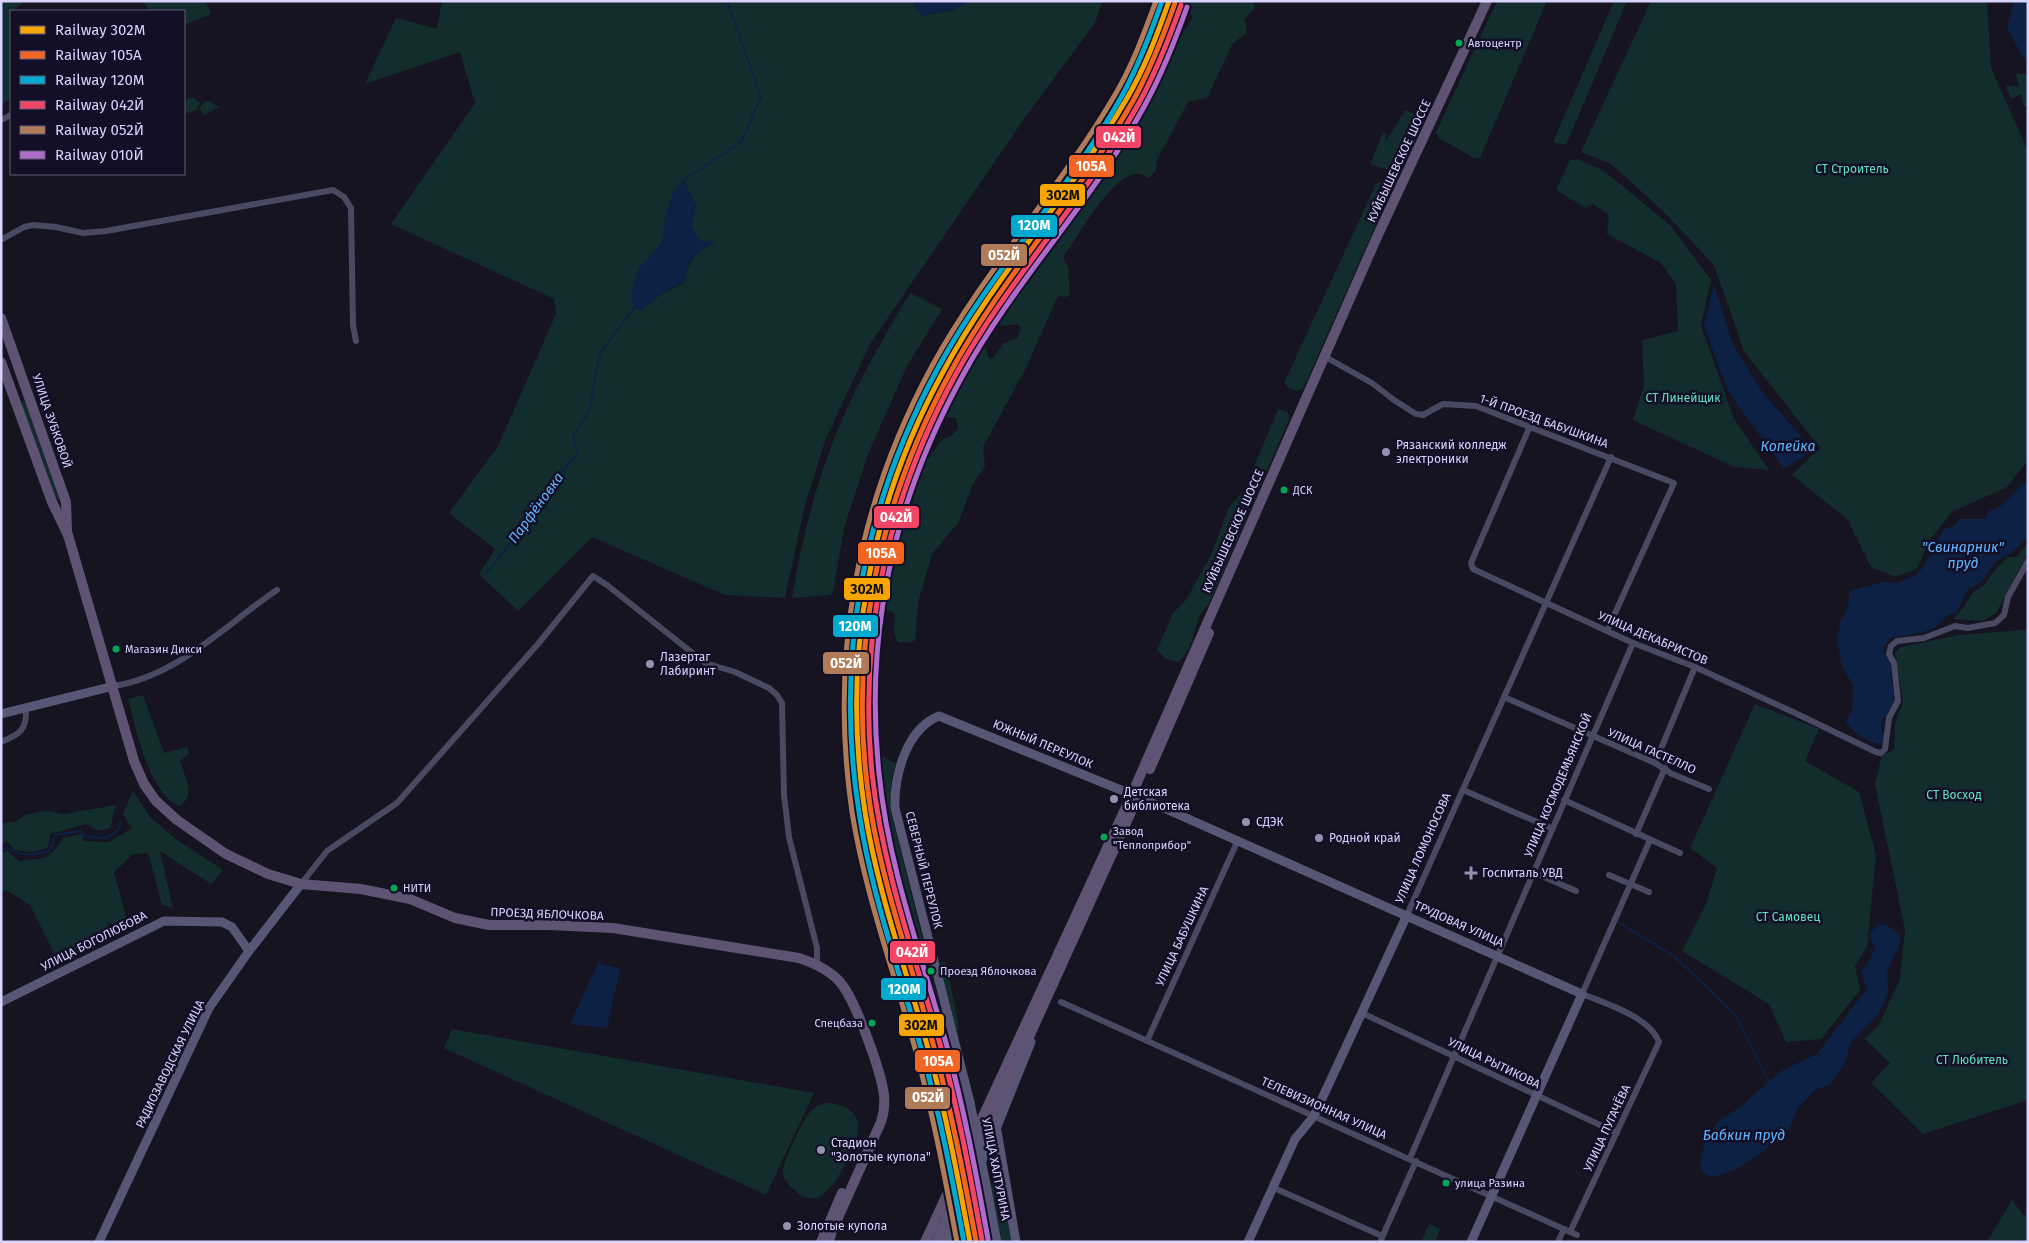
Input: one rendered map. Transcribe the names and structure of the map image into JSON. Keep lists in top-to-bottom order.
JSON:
{
  "streets": {
    "main road": ["КУЙБЫШЕВСКОЕ ШОССЕ", "УЛИЦА ЗУБКОВОЙ", "ПРОЕЗД ЯБЛОЧКОВА"],
    "street": [
      "1-Й ПРОЕЗД БАБУШКИНА",
      "УЛИЦА ДЕКАБРИСТОВ",
      "ЮЖНЫЙ ПЕРЕУЛОК",
      "УЛИЦА ГАСТЕЛЛО",
      "УЛИЦА КОСМОДЕМЬЯНСКОЙ",
      "УЛИЦА ЛОМОНОСОВА",
      "СЕВЕРНЫЙ ПЕРЕУЛОК",
      "ТРУДОВАЯ УЛИЦА",
      "УЛИЦА БАБУШКИНА",
      "УЛИЦА БОГОЛЮБОВА",
      "УЛИЦА РЫТИКОВА",
      "РАДИОЗАВОДСКАЯ УЛИЦА",
      "ТЕЛЕВИЗИОННАЯ УЛИЦА",
      "УЛИЦА ПУГАЧЁВА",
      "УЛИЦА ХАЛТУРИНА"
    ]
  },
  "crossings": [
    ["КУЙБЫШЕВСКОЕ ШОССЕ", "1-Й ПРОЕЗД БАБУШКИНА"],
    ["КУЙБЫШЕВСКОЕ ШОССЕ", "ЮЖНЫЙ ПЕРЕУЛОК"],
    ["КУЙБЫШЕВСКОЕ ШОССЕ", "ТРУДОВАЯ УЛИЦА"],
    ["КУЙБЫШЕВСКОЕ ШОССЕ", "УЛИЦА ХАЛТУРИНА"],
    ["УЛИЦА ЗУБКОВОЙ", "ПРОЕЗД ЯБЛОЧКОВА"],
    ["1-Й ПРОЕЗД БАБУШКИНА", "УЛИЦА ДЕКАБРИСТОВ"],
    ["1-Й ПРОЕЗД БАБУШКИНА", "УЛИЦА ЛОМОНОСОВА"],
    ["УЛИЦА ДЕКАБРИСТОВ", "УЛИЦА КОСМОДЕМЬЯНСКОЙ"],
    ["УЛИЦА ДЕКАБРИСТОВ", "УЛИЦА ЛОМОНОСОВА"],
    ["ЮЖНЫЙ ПЕРЕУЛОК", "СЕВЕРНЫЙ ПЕРЕУЛОК"],
    ["ЮЖНЫЙ ПЕРЕУЛОК", "ТРУДОВАЯ УЛИЦА"],
    ["УЛИЦА ГАСТЕЛЛО", "УЛИЦА КОСМОДЕМЬЯНСКОЙ"],
    ["УЛИЦА ГАСТЕЛЛО", "УЛИЦА ЛОМОНОСОВА"],
    ["УЛИЦА КОСМОДЕМЬЯНСКОЙ", "ТРУДОВАЯ УЛИЦА"],
    ["УЛИЦА КОСМОДЕМЬЯНСКОЙ", "УЛИЦА РЫТИКОВА"],
    ["УЛИЦА КОСМОДЕМЬЯНСКОЙ", "ТЕЛЕВИЗИОННАЯ УЛИЦА"],
    ["УЛИЦА ЛОМОНОСОВА", "ТРУДОВАЯ УЛИЦА"],
    ["УЛИЦА ЛОМОНОСОВА", "УЛИЦА РЫТИКОВА"],
    ["УЛИЦА ЛОМОНОСОВА", "ТЕЛЕВИЗИОННАЯ УЛИЦА"],
    ["СЕВЕРНЫЙ ПЕРЕУЛОК", "УЛИЦА ХАЛТУРИНА"],
    ["ПРОЕЗД ЯБЛОЧКОВА", "РАДИОЗАВОДСКАЯ УЛИЦА"],
    ["ТРУДОВАЯ УЛИЦА", "УЛИЦА БАБУШКИНА"],
    ["ТРУДОВАЯ УЛИЦА", "УЛИЦА ПУГАЧЁВА"],
    ["УЛИЦА БАБУШКИНА", "ТЕЛЕВИЗИОННАЯ УЛИЦА"],
    ["УЛИЦА БОГОЛЮБОВА", "РАДИОЗАВОДСКАЯ УЛИЦА"],
    ["УЛИЦА РЫТИКОВА", "УЛИЦА ПУГАЧЁВА"],
    ["ТЕЛЕВИЗИОННАЯ УЛИЦА", "УЛИЦА ПУГАЧЁВА"]
  ],
  "water": [
    "Копейка",
    "Парфёновка",
    "\"Свинарник\" пруд",
    "Бабкин пруд"
  ],
  "parks": [
    "СТ Строитель",
    "СТ Линейщик",
    "СТ Восход",
    "СТ Самовец",
    "СТ Любитель"
  ],
  "places": {
    "other": [
      "Автоцентр",
      "Рязанский колледж электроники",
      "ДСК",
      "Магазин Дикси",
      "Лазертаг Лабиринт",
      "Детская библиотека",
      "СДЭК",
      "Завод \"Теплоприбор\"",
      "Родной край",
      "НИТИ",
      "Проезд Яблочкова",
      "Спецбаза",
      "Стадион \"Золотые купола\"",
      "улица Разина",
      "Золотые купола"
    ],
    "health": ["Госпиталь УВД"]
  },
  "lines": [
    "rail line 302М",
    "rail line 120М",
    "rail line 052Й",
    "rail line 105А",
    "rail line 042Й",
    "rail line 010Й"
  ],
  "legend": [
    "Railway 302М",
    "Railway 105А",
    "Railway 120М",
    "Railway 042Й",
    "Railway 052Й",
    "Railway 010Й"
  ]
}
